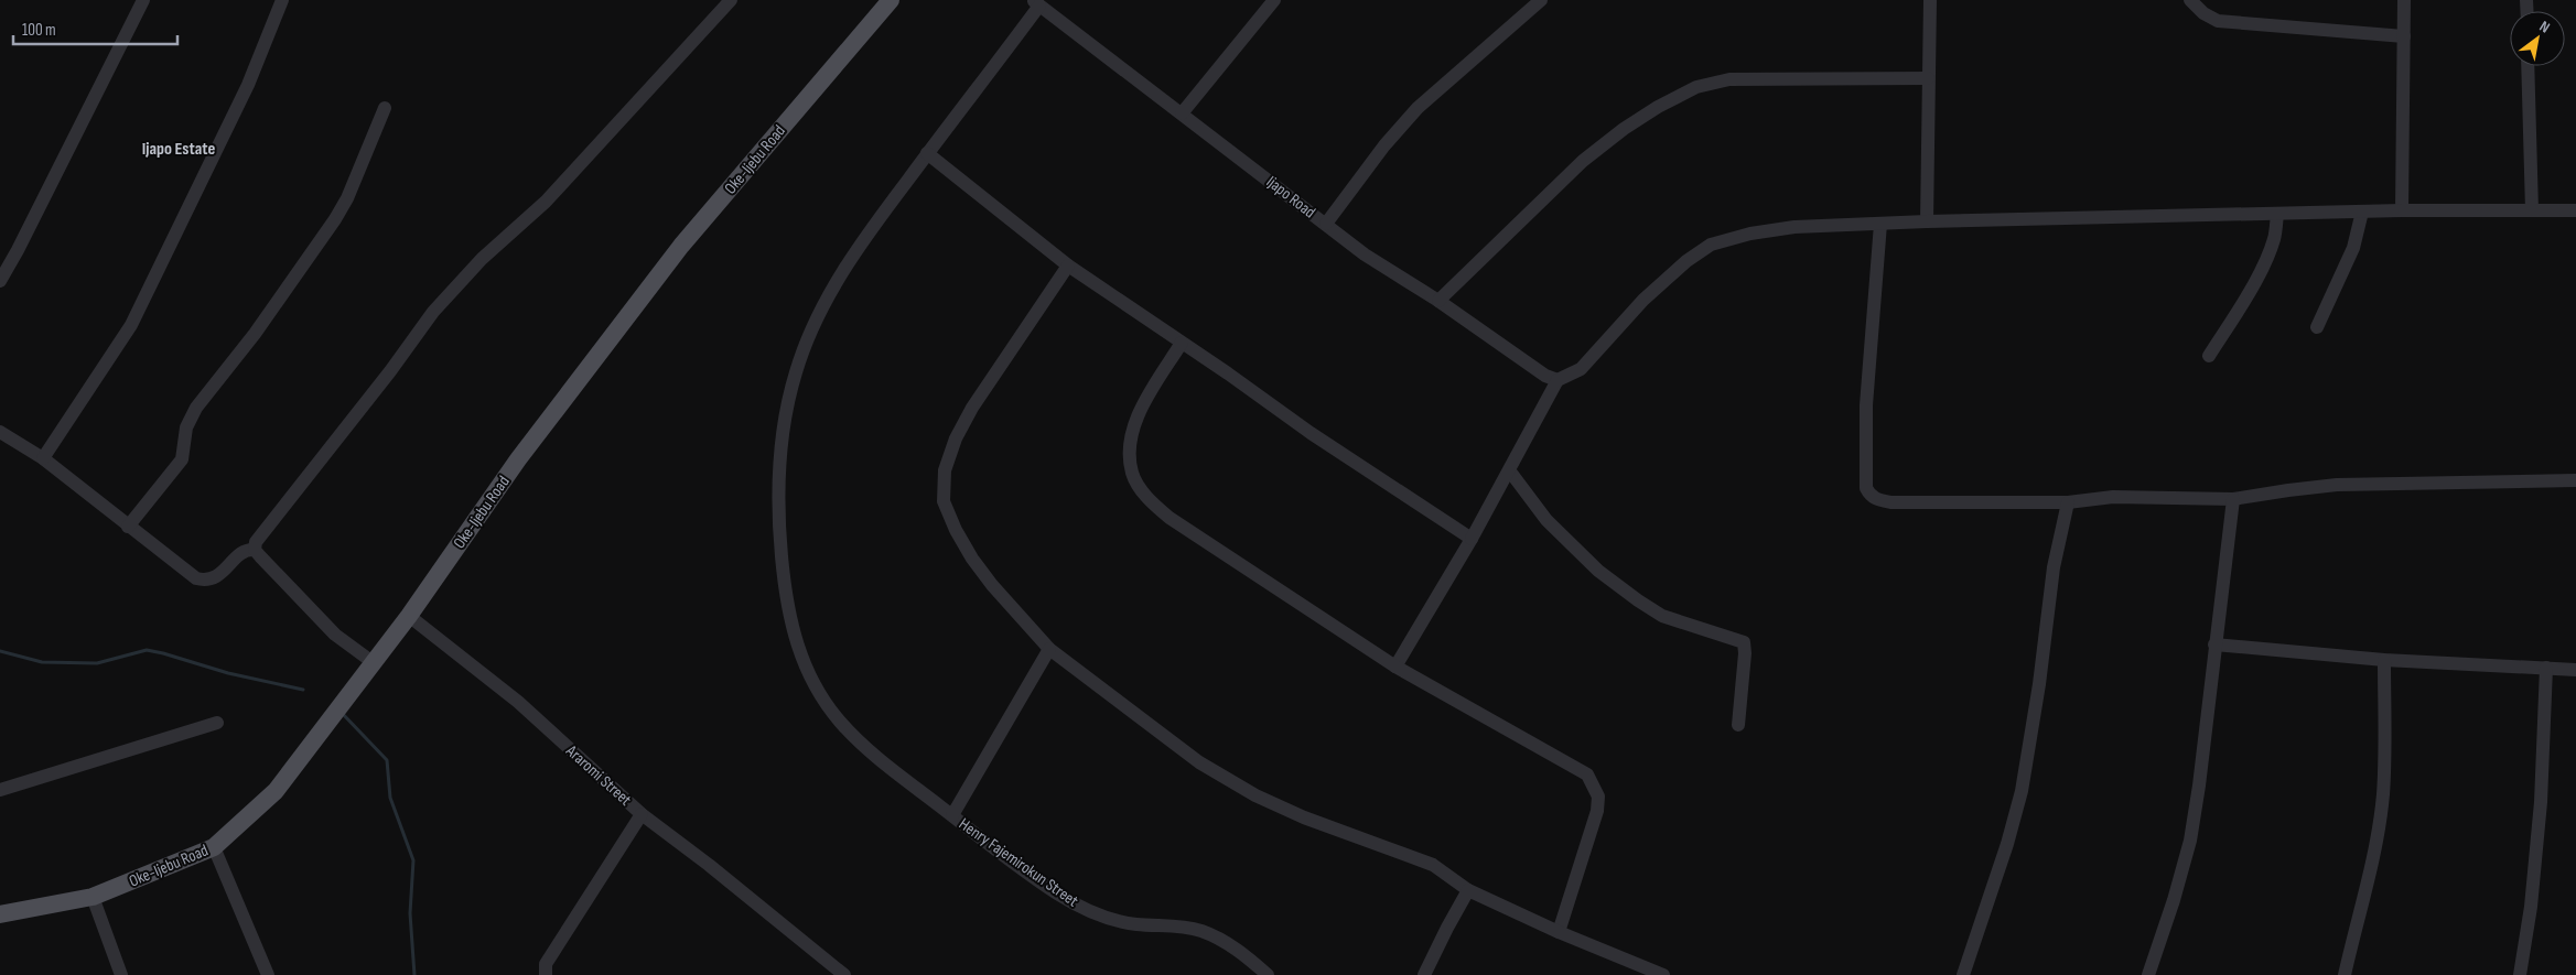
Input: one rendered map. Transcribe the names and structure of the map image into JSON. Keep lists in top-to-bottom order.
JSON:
{
  "streets": {
    "main road": ["Oke-Ijebu Road"],
    "street": ["Ijapo Road", "Araromi Street", "Henry Fajemirokun Street"]
  },
  "crossings": [
    ["Oke-Ijebu Road", "Araromi Street"],
    ["Ijapo Road", "Henry Fajemirokun Street"]
  ],
  "districts": ["Ijapo Estate"],
  "scale_bar": "100 m",
  "north": "top right"
}
